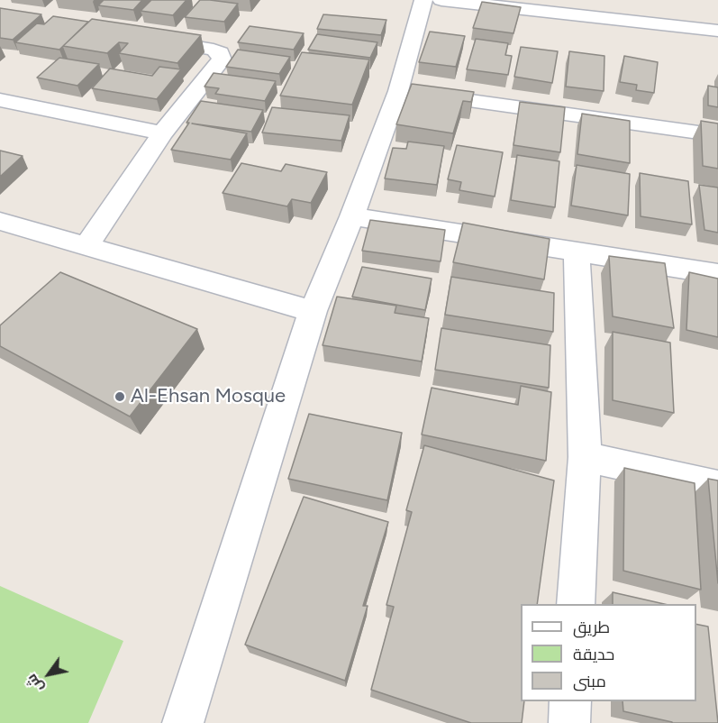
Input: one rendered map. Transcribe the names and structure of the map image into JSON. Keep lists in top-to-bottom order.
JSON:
{
  "places": ["Al-Ehsan Mosque"],
  "legend": ["طريق", "حديقة", "مبنى"],
  "north": "bottom left"
}
